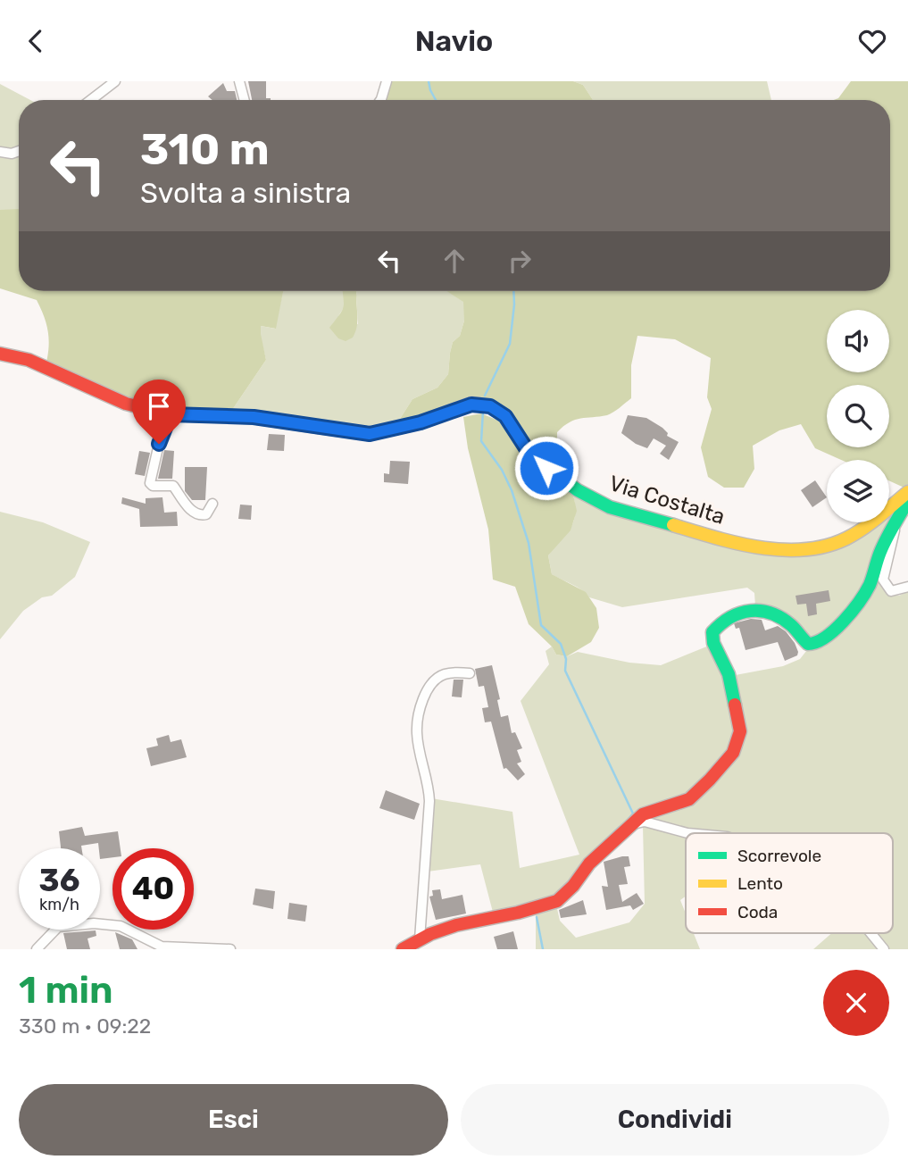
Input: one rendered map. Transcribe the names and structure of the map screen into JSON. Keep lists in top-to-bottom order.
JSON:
{
  "streets": {
    "street": ["Via Costalta"]
  },
  "legend": ["Scorrevole", "Lento", "Coda"],
  "page": {
    "header": "Navio",
    "turn": ["310 m", "Svolta a sinistra"],
    "speed": "36 km/h",
    "limit": "40",
    "heading": ["1 min", "330 m · 09:22"],
    "buttons": ["Esci", "Condividi"]
  }
}
